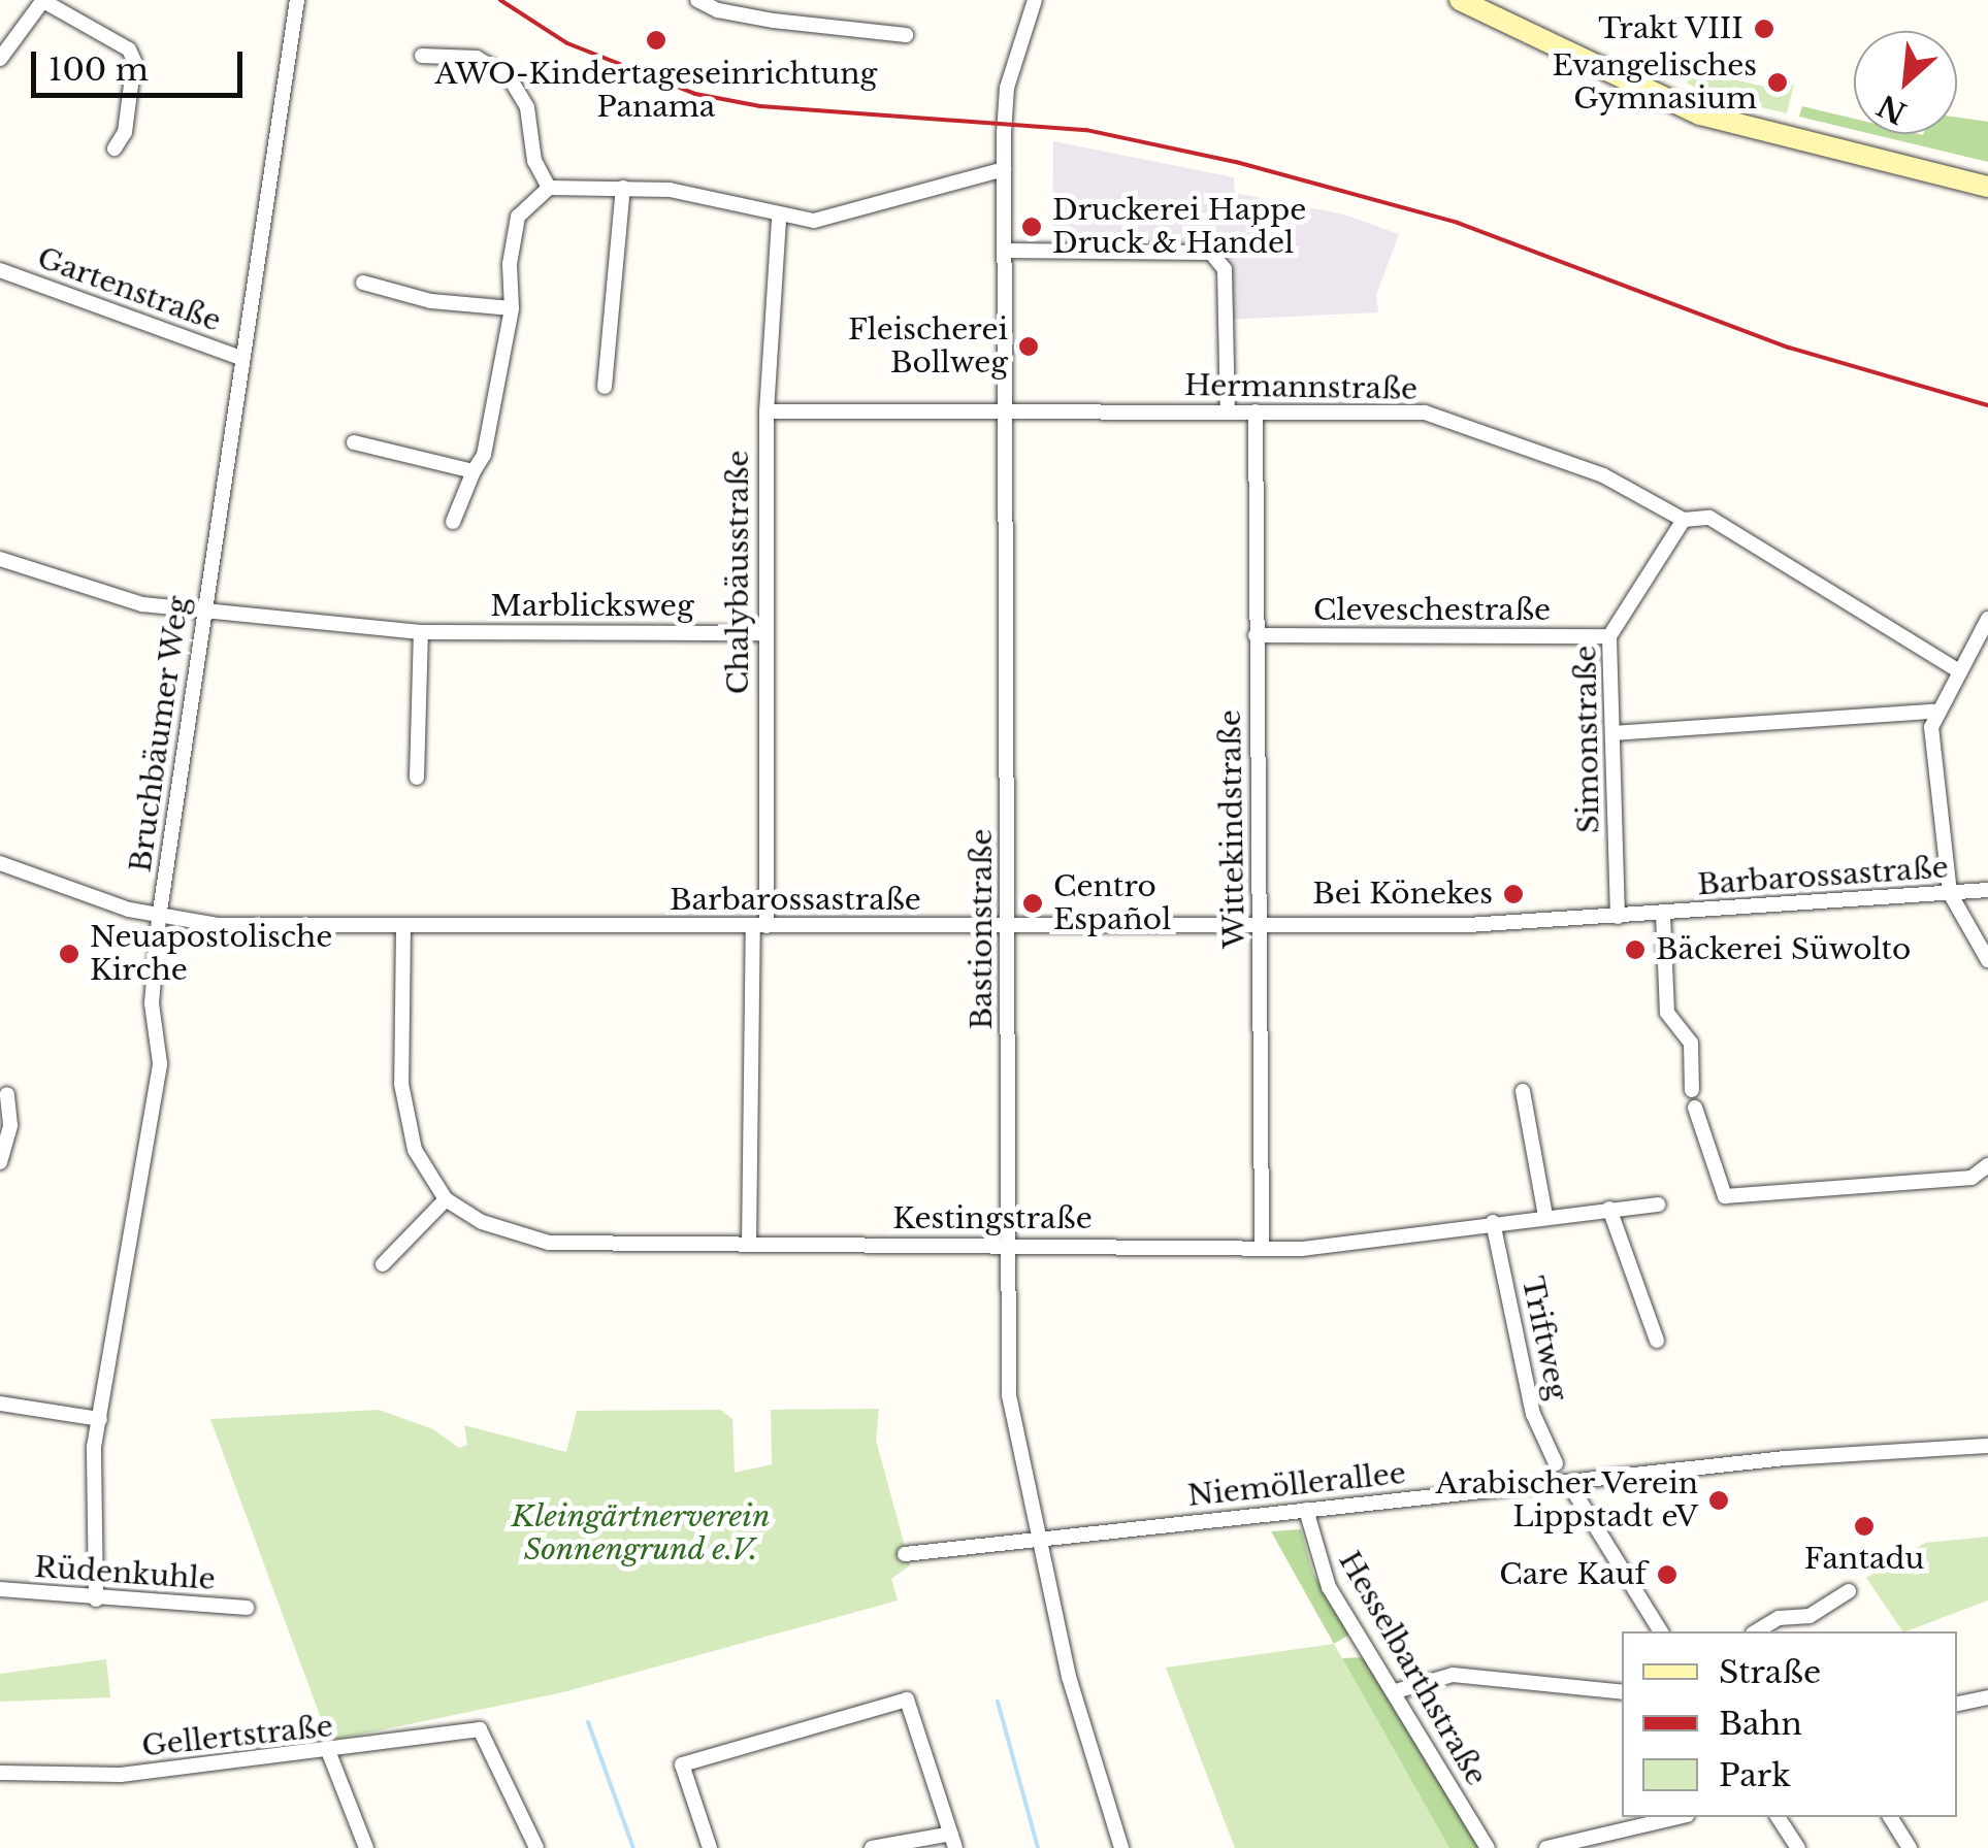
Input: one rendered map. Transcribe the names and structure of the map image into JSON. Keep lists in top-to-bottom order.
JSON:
{
  "streets": {
    "street": [
      "Gartenstraße",
      "Hermannstraße",
      "Chalybäusstraße",
      "Marblicksweg",
      "Cleveschestraße",
      "Bruchbäumer Weg",
      "Simonstraße",
      "Wittekindstraße",
      "Barbarossastraße",
      "Bastionstraße",
      "Kestingstraße",
      "Triftweg",
      "Niemöllerallee",
      "Rüdenkuhle",
      "Hesselbarthstraße",
      "Gellertstraße"
    ]
  },
  "crossings": [
    ["Gartenstraße", "Bruchbäumer Weg"],
    ["Hermannstraße", "Chalybäusstraße"],
    ["Hermannstraße", "Simonstraße"],
    ["Hermannstraße", "Wittekindstraße"],
    ["Hermannstraße", "Bastionstraße"],
    ["Chalybäusstraße", "Marblicksweg"],
    ["Chalybäusstraße", "Barbarossastraße"],
    ["Chalybäusstraße", "Kestingstraße"],
    ["Marblicksweg", "Bruchbäumer Weg"],
    ["Cleveschestraße", "Simonstraße"],
    ["Cleveschestraße", "Wittekindstraße"],
    ["Bruchbäumer Weg", "Barbarossastraße"],
    ["Bruchbäumer Weg", "Rüdenkuhle"],
    ["Simonstraße", "Barbarossastraße"],
    ["Wittekindstraße", "Barbarossastraße"],
    ["Wittekindstraße", "Kestingstraße"],
    ["Barbarossastraße", "Bastionstraße"],
    ["Bastionstraße", "Kestingstraße"],
    ["Bastionstraße", "Niemöllerallee"],
    ["Kestingstraße", "Triftweg"],
    ["Niemöllerallee", "Hesselbarthstraße"]
  ],
  "parks": ["Kleingärtnerverein Sonnengrund e.V."],
  "places": [
    "Trakt VIII",
    "AWO-Kindertageseinrichtung Panama",
    "Evangelisches Gymnasium",
    "Druckerei Happe Druck & Handel",
    "Fleischerei Bollweg",
    "Bei Könekes",
    "Centro Español",
    "Bäckerei Süwolto",
    "Neuapostolische Kirche",
    "Arabischer Verein Lippstadt eV",
    "Fantadu",
    "Care Kauf"
  ],
  "legend": ["Straße", "Bahn", "Park"],
  "scale_bar": "100 m",
  "north": "bottom left"
}
